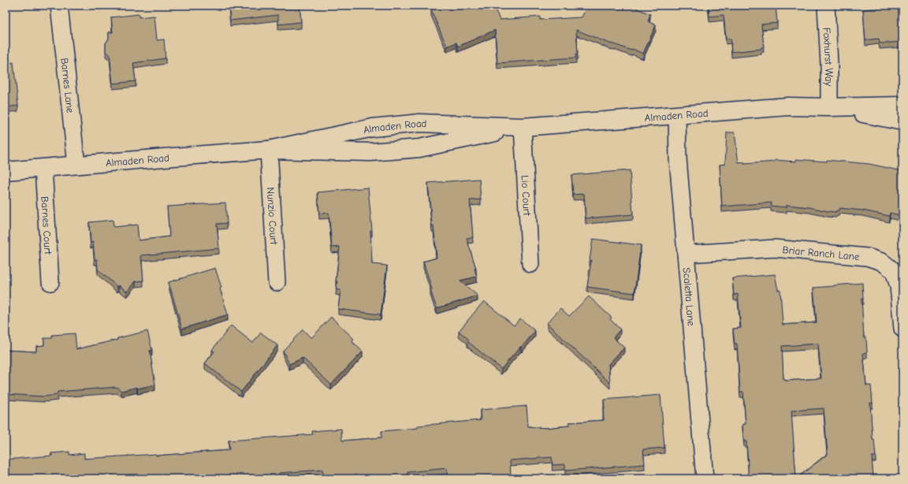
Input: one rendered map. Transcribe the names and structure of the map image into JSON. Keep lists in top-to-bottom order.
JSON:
{
  "streets": {
    "street": [
      "Foxhurst Way",
      "Barnes Lane",
      "Almaden Road",
      "Lio Court",
      "Nunzio Court",
      "Barnes Court",
      "Briar Ranch Lane",
      "Scaletta Lane"
    ]
  },
  "crossings": [
    ["Foxhurst Way", "Almaden Road"],
    ["Barnes Lane", "Almaden Road"],
    ["Almaden Road", "Lio Court"],
    ["Almaden Road", "Nunzio Court"],
    ["Almaden Road", "Barnes Court"],
    ["Almaden Road", "Scaletta Lane"],
    ["Briar Ranch Lane", "Scaletta Lane"]
  ]
}
